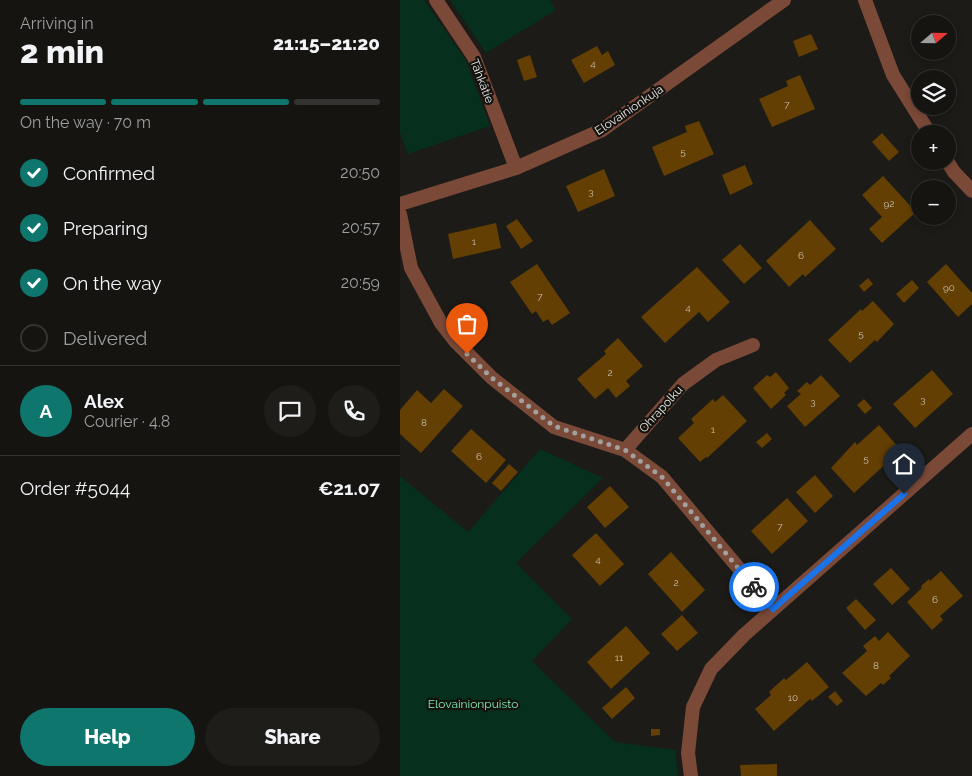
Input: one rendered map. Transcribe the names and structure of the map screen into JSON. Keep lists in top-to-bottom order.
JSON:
{
  "streets": {
    "street": ["Tähkätie", "Elovainionkuja", "Ohrapolku"]
  },
  "crossings": [
    ["Tähkätie", "Elovainionkuja"]
  ],
  "parks": ["Elovainionpuisto"],
  "house_numbers": [
    "4",
    "7",
    "5",
    "3",
    "92",
    "1",
    "6",
    "90",
    "7",
    "4",
    "5",
    "2",
    "3",
    "3",
    "8",
    "1",
    "6",
    "5",
    "7",
    "4",
    "2",
    "6",
    "11",
    "8",
    "10"
  ],
  "north": "right",
  "page": {
    "heading": ["2 min", "Arriving in", "21:15–21:20"],
    "panel": [
      "Alex",
      "Courier · 4.8",
      "Order #5044",
      "€21.07"
    ],
    "map_buttons": ["+", "−"],
    "bar": "On the way · 70 m",
    "list": [
      ["Confirmed", "20:50"],
      ["Preparing", "20:57"],
      ["On the way", "20:59"],
      "Delivered"
    ],
    "round": "A",
    "buttons": ["Help", "Share"]
  }
}
